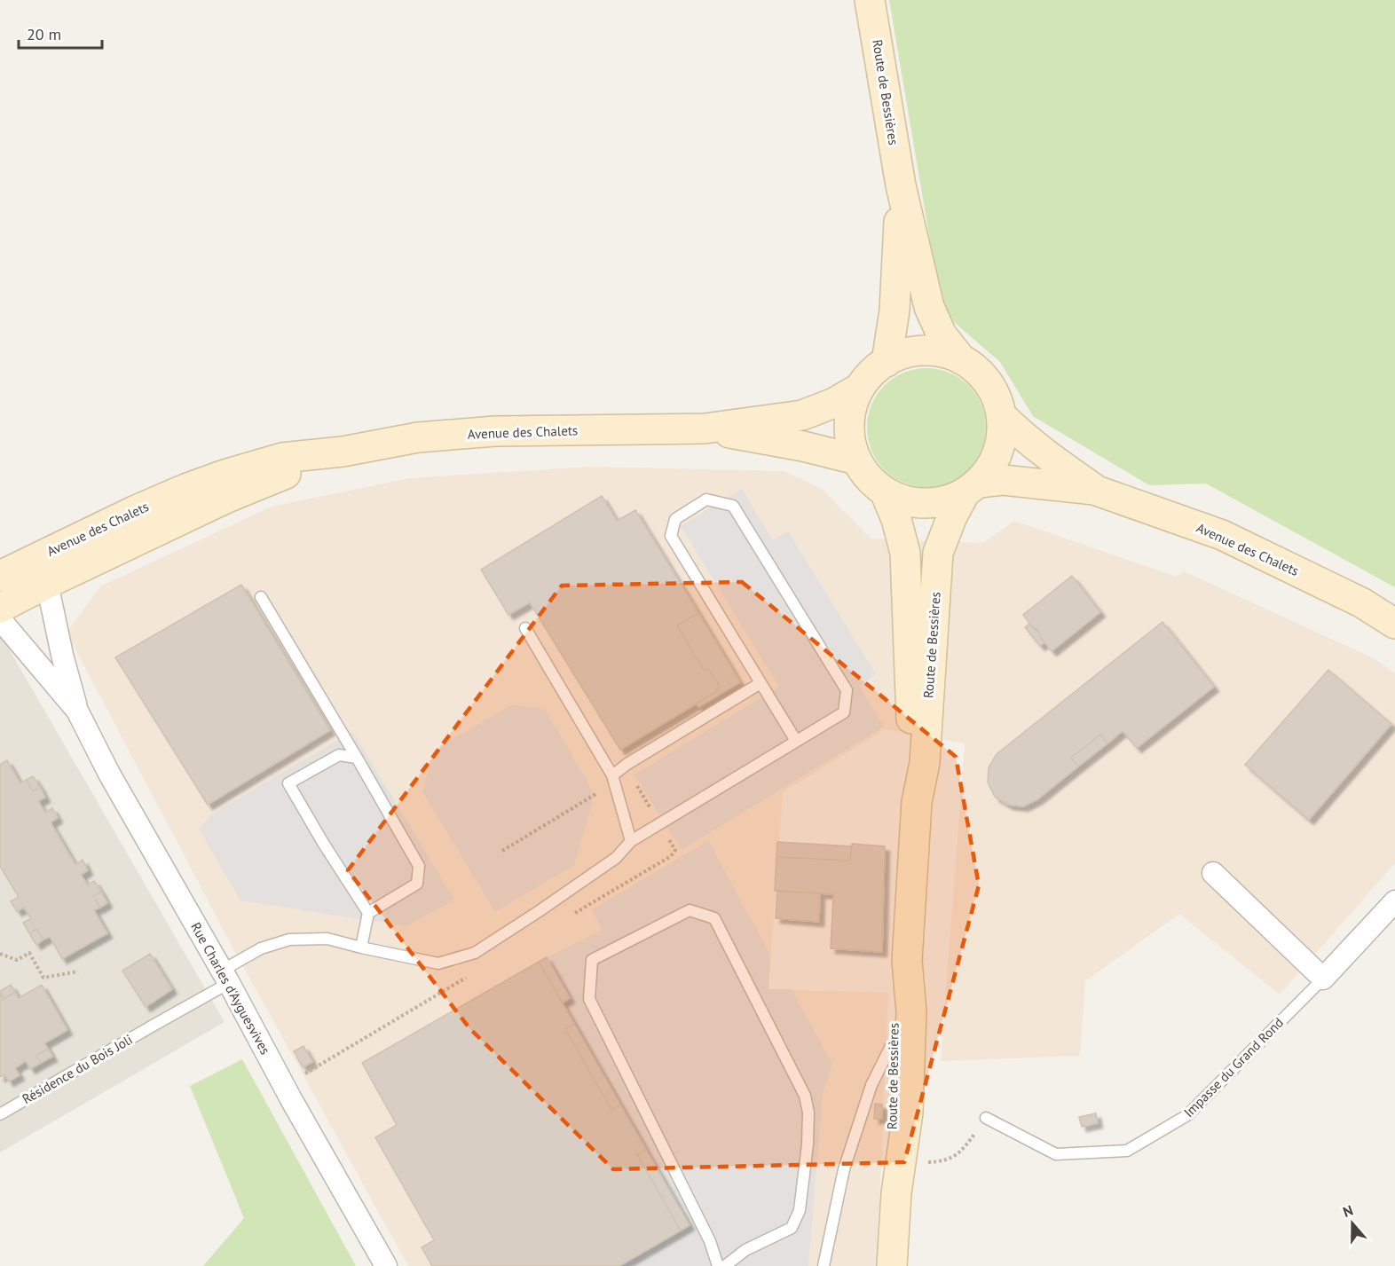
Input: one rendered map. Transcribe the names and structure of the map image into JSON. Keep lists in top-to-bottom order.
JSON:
{
  "streets": {
    "main road": ["Route de Bessières", "Avenue des Chalets"],
    "street": ["Rue Charles d'Ayguesvives", "Impasse du Grand Rond"],
    "lane": ["Résidence du Bois Joli"]
  },
  "crossings": [
    ["Route de Bessières", "Avenue des Chalets"],
    ["Avenue des Chalets", "Rue Charles d'Ayguesvives"],
    ["Rue Charles d'Ayguesvives", "Résidence du Bois Joli"]
  ],
  "scale_bar": "20 m",
  "north": "top"
}
